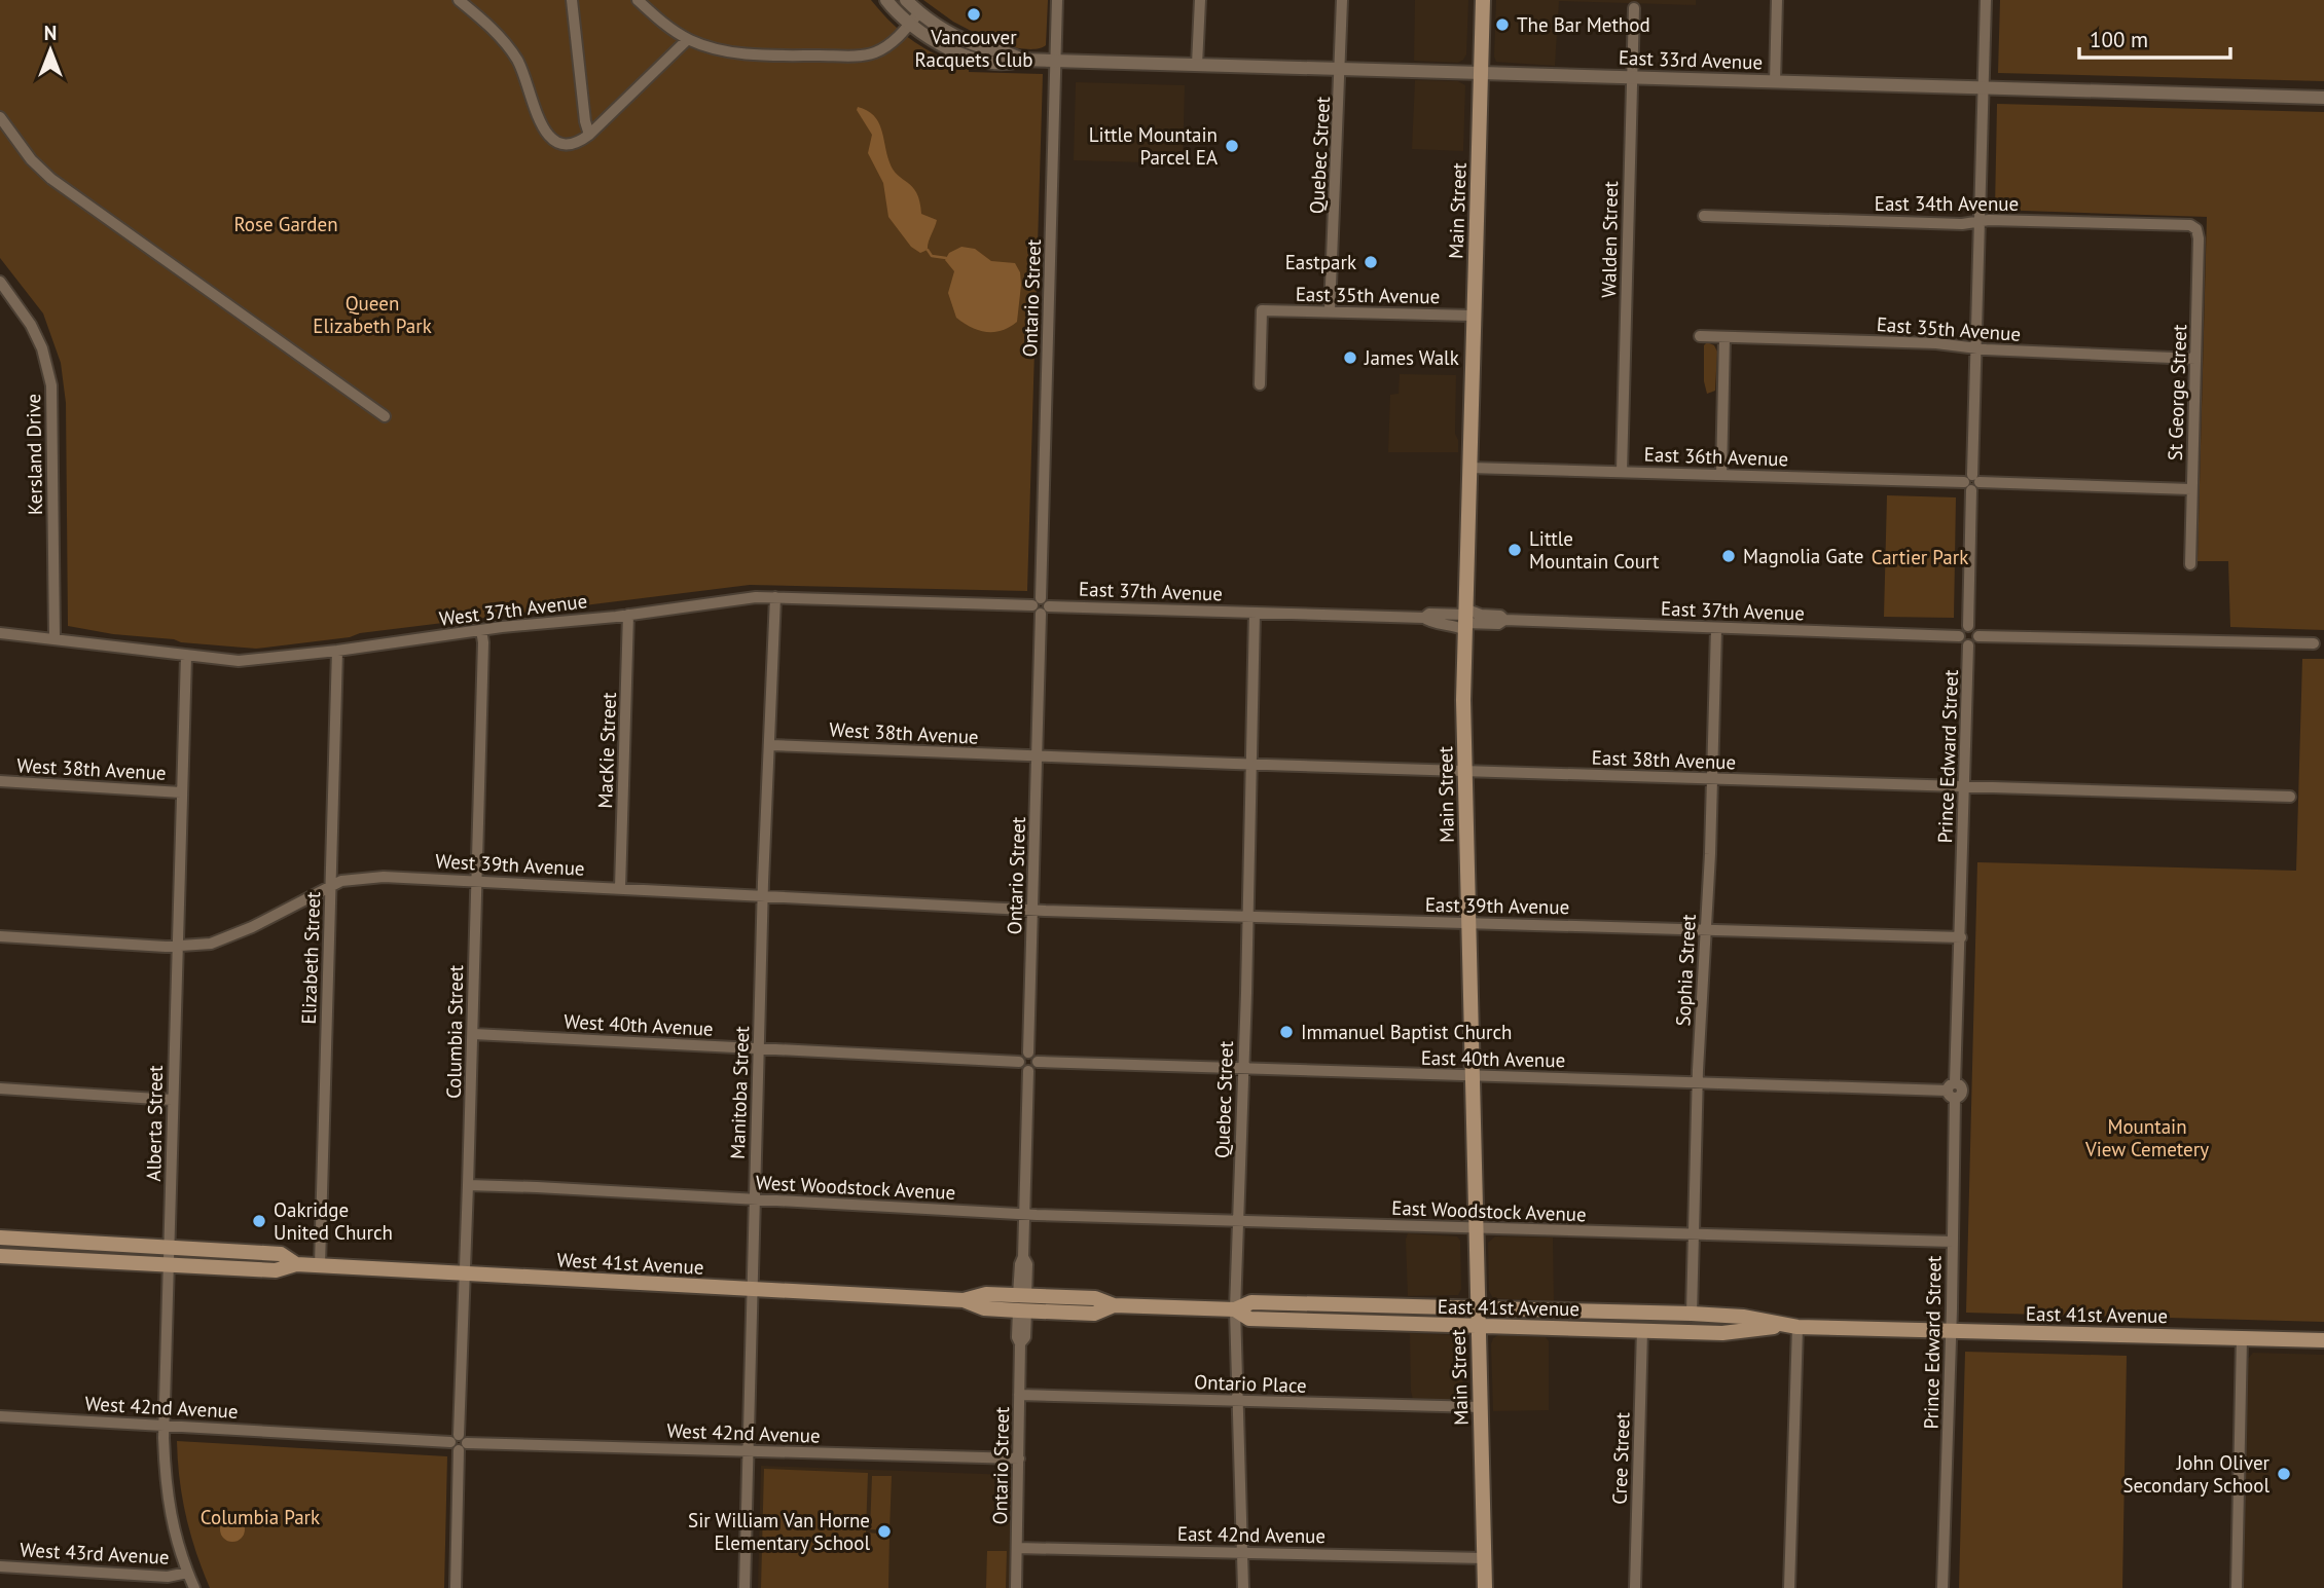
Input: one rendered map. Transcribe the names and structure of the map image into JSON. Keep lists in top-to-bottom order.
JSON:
{
  "streets": {
    "main road": ["Main Street", "West 41st Avenue", "East 41st Avenue"],
    "street": [
      "East 33rd Avenue",
      "Quebec Street",
      "East 34th Avenue",
      "Walden Street",
      "East 35th Avenue",
      "Ontario Street",
      "St George Street",
      "Kersland Drive",
      "East 36th Avenue",
      "East 37th Avenue",
      "West 37th Avenue",
      "West 38th Avenue",
      "MacKie Street",
      "Prince Edward Street",
      "East 38th Avenue",
      "West 39th Avenue",
      "East 39th Avenue",
      "Elizabeth Street",
      "Sophia Street",
      "West 40th Avenue",
      "Columbia Street",
      "East 40th Avenue",
      "Manitoba Street",
      "Alberta Street",
      "West Woodstock Avenue",
      "East Woodstock Avenue",
      "Ontario Place",
      "West 42nd Avenue",
      "Cree Street",
      "East 42nd Avenue",
      "West 43rd Avenue"
    ]
  },
  "crossings": [
    ["East 33rd Avenue", "Quebec Street"],
    ["East 33rd Avenue", "Main Street"],
    ["East 33rd Avenue", "Walden Street"],
    ["East 33rd Avenue", "Ontario Street"],
    ["Quebec Street", "East 35th Avenue"],
    ["Quebec Street", "East 37th Avenue"],
    ["Quebec Street", "East 38th Avenue"],
    ["Quebec Street", "East 39th Avenue"],
    ["Quebec Street", "East 40th Avenue"],
    ["Quebec Street", "East Woodstock Avenue"],
    ["Quebec Street", "East 41st Avenue"],
    ["Quebec Street", "Ontario Place"],
    ["Quebec Street", "East 42nd Avenue"],
    ["East 34th Avenue", "St George Street"],
    ["Main Street", "East 35th Avenue"],
    ["Main Street", "East 36th Avenue"],
    ["Main Street", "East 37th Avenue"],
    ["Main Street", "East 38th Avenue"],
    ["Main Street", "East 39th Avenue"],
    ["Main Street", "East 40th Avenue"],
    ["Main Street", "East Woodstock Avenue"],
    ["Main Street", "East 41st Avenue"],
    ["Main Street", "Ontario Place"],
    ["Main Street", "East 42nd Avenue"],
    ["Walden Street", "East 36th Avenue"],
    ["East 35th Avenue", "St George Street"],
    ["Ontario Street", "East 37th Avenue"],
    ["Ontario Street", "West 37th Avenue"],
    ["Ontario Street", "West 38th Avenue"],
    ["Ontario Street", "East 38th Avenue"],
    ["Ontario Street", "West 39th Avenue"],
    ["Ontario Street", "East 39th Avenue"],
    ["Ontario Street", "West 40th Avenue"],
    ["Ontario Street", "East 40th Avenue"],
    ["Ontario Street", "West Woodstock Avenue"],
    ["Ontario Street", "East Woodstock Avenue"],
    ["Ontario Street", "West 41st Avenue"],
    ["Ontario Street", "East 41st Avenue"],
    ["Ontario Street", "Ontario Place"],
    ["Ontario Street", "West 42nd Avenue"],
    ["Ontario Street", "East 42nd Avenue"],
    ["St George Street", "East 36th Avenue"],
    ["Kersland Drive", "West 37th Avenue"],
    ["East 37th Avenue", "West 37th Avenue"],
    ["East 37th Avenue", "Prince Edward Street"],
    ["East 37th Avenue", "Sophia Street"],
    ["West 37th Avenue", "MacKie Street"],
    ["West 37th Avenue", "Elizabeth Street"],
    ["West 37th Avenue", "Columbia Street"],
    ["West 37th Avenue", "Manitoba Street"],
    ["West 37th Avenue", "Alberta Street"],
    ["West 38th Avenue", "East 38th Avenue"],
    ["West 38th Avenue", "Manitoba Street"],
    ["West 38th Avenue", "Alberta Street"],
    ["MacKie Street", "West 39th Avenue"],
    ["Prince Edward Street", "East 38th Avenue"],
    ["Prince Edward Street", "East 39th Avenue"],
    ["Prince Edward Street", "East 40th Avenue"],
    ["Prince Edward Street", "East Woodstock Avenue"],
    ["Prince Edward Street", "East 41st Avenue"],
    ["East 38th Avenue", "Sophia Street"],
    ["West 39th Avenue", "East 39th Avenue"],
    ["West 39th Avenue", "Elizabeth Street"],
    ["West 39th Avenue", "Columbia Street"],
    ["West 39th Avenue", "Manitoba Street"],
    ["West 39th Avenue", "Alberta Street"],
    ["East 39th Avenue", "Sophia Street"],
    ["Elizabeth Street", "West 41st Avenue"],
    ["Sophia Street", "East 40th Avenue"],
    ["Sophia Street", "East Woodstock Avenue"],
    ["Sophia Street", "East 41st Avenue"],
    ["West 40th Avenue", "Columbia Street"],
    ["West 40th Avenue", "East 40th Avenue"],
    ["West 40th Avenue", "Manitoba Street"],
    ["Columbia Street", "West Woodstock Avenue"],
    ["Columbia Street", "West 41st Avenue"],
    ["Columbia Street", "West 42nd Avenue"],
    ["Manitoba Street", "West Woodstock Avenue"],
    ["Manitoba Street", "West 41st Avenue"],
    ["Manitoba Street", "West 42nd Avenue"],
    ["Alberta Street", "West 41st Avenue"],
    ["Alberta Street", "West 42nd Avenue"],
    ["Alberta Street", "West 43rd Avenue"],
    ["West Woodstock Avenue", "East Woodstock Avenue"],
    ["West 41st Avenue", "East 41st Avenue"],
    ["East 41st Avenue", "Cree Street"]
  ],
  "parks": [
    "Rose Garden",
    "Queen Elizabeth Park",
    "Cartier Park",
    "Mountain View Cemetery",
    "Columbia Park"
  ],
  "places": [
    "Vancouver Racquets Club",
    "The Bar Method",
    "Little Mountain Parcel EA",
    "Eastpark",
    "James Walk",
    "Little Mountain Court",
    "Magnolia Gate",
    "Immanuel Baptist Church",
    "Oakridge United Church",
    "John Oliver Secondary School",
    "Sir William Van Horne Elementary School"
  ],
  "scale_bar": "100 m",
  "north": "top"
}
